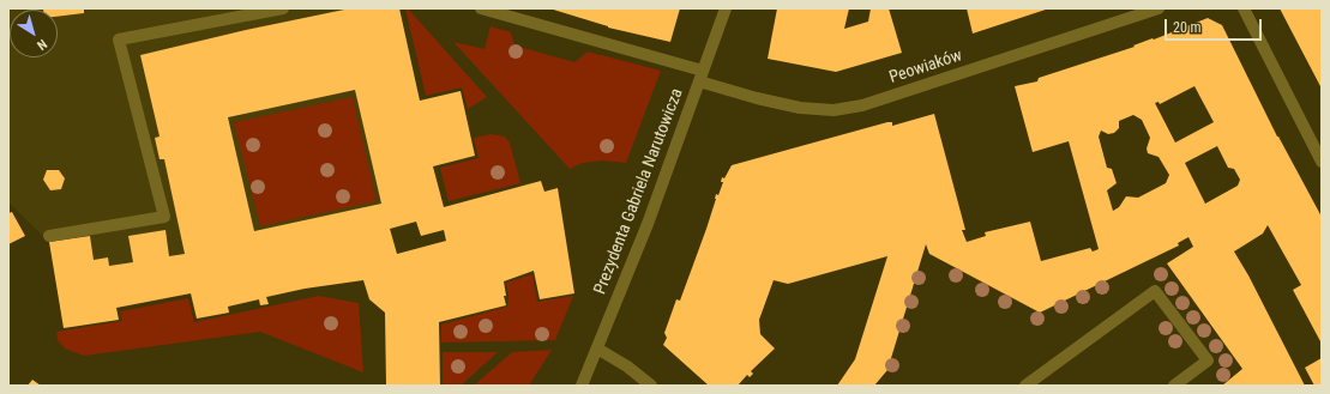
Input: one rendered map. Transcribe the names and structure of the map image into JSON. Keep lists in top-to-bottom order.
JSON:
{
  "streets": {
    "street": ["Peowiaków", "Prezydenta Gabriela Narutowicza"]
  },
  "crossings": [
    ["Peowiaków", "Prezydenta Gabriela Narutowicza"]
  ],
  "scale_bar": "20 m",
  "north": "bottom right"
}
